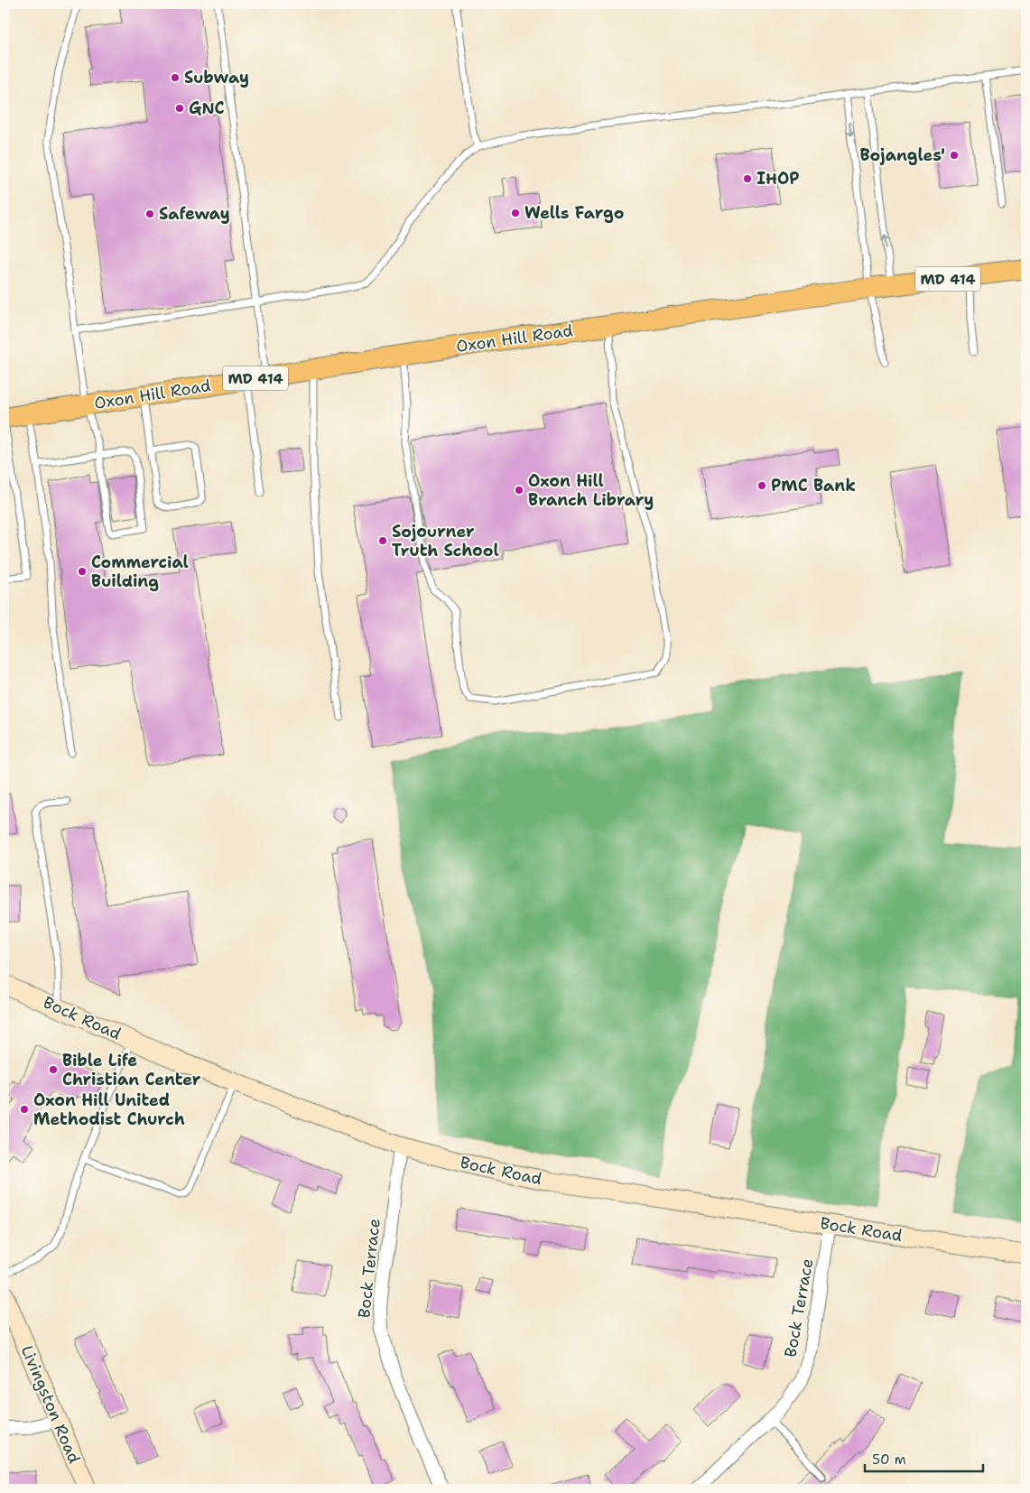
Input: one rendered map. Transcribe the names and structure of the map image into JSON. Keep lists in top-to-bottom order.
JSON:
{
  "streets": {
    "main road": [
      "MD 414",
      "Oxon Hill Road",
      "Bock Road",
      "Livingston Road"
    ],
    "street": ["Bock Terrace"]
  },
  "crossings": [
    ["Bock Road", "Bock Terrace"]
  ],
  "places": [
    "Subway",
    "GNC",
    "Bojangles'",
    "IHOP",
    "Wells Fargo",
    "Safeway",
    "PMC Bank",
    "Oxon Hill Branch Library",
    "Sojourner Truth School",
    "Commercial Building",
    "Bible Life Christian Center",
    "Oxon Hill United Methodist Church"
  ],
  "scale_bar": "50 m"
}
